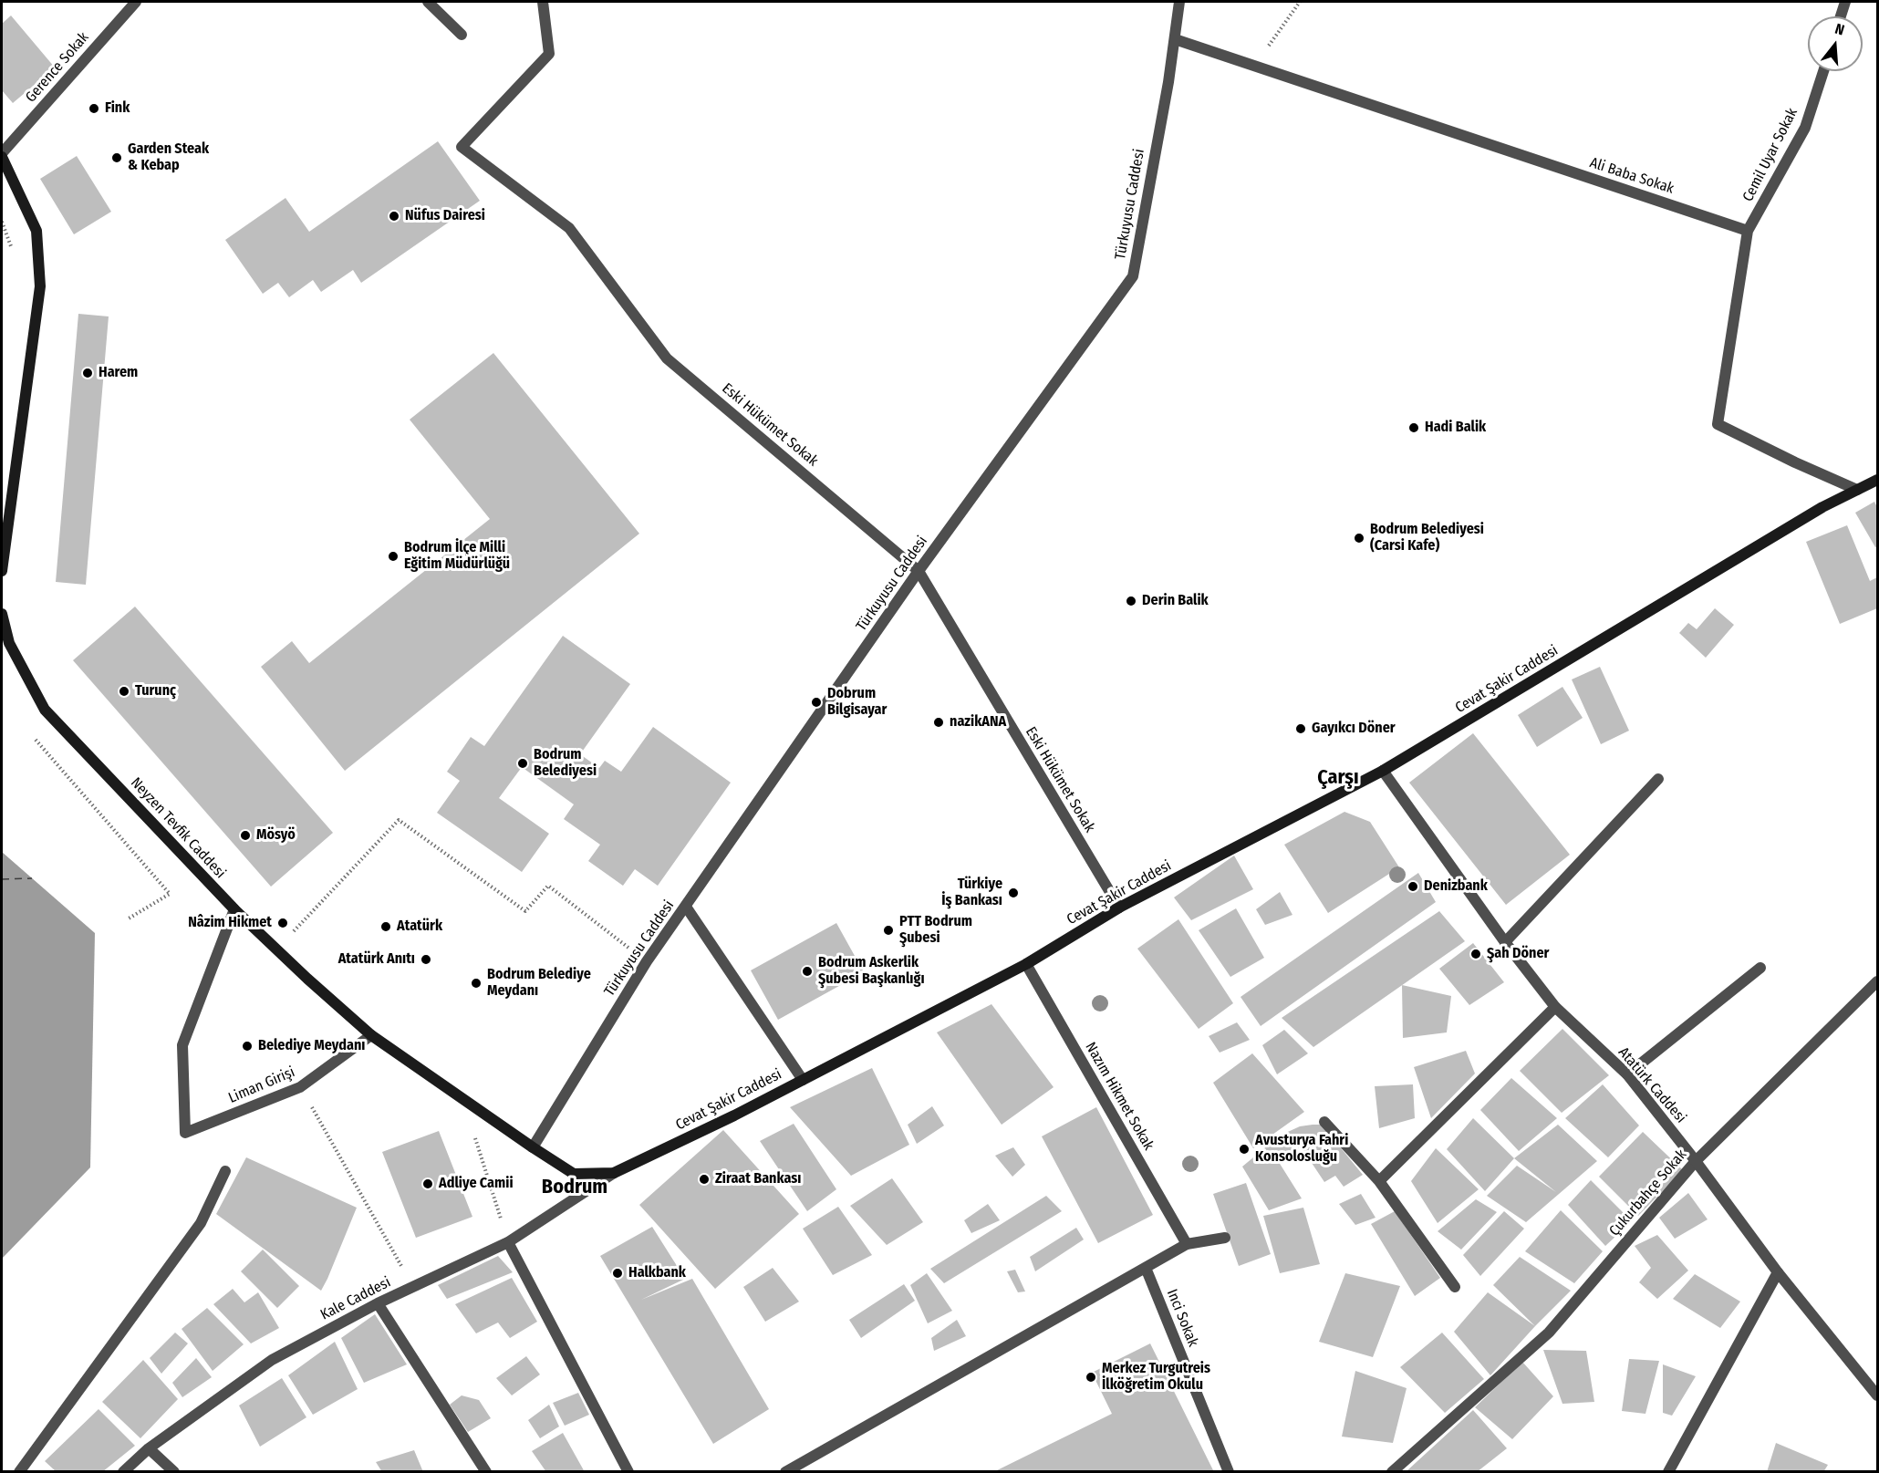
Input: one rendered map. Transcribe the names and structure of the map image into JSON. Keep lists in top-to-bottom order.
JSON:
{
  "streets": {
    "main road": ["Cevat Şakir Caddesi", "Neyzen Tevfik Caddesi"],
    "street": [
      "Gerence Sokak",
      "Cemil Uyar Sokak",
      "Ali Baba Sokak",
      "Türkuyusu Caddesi",
      "Eski Hükümet Sokak",
      "Liman Girişi",
      "Atatürk Caddesi",
      "Nazım Hikmet Sokak",
      "Çukurbahçe Sokak",
      "Kale Caddesi",
      "Inci Sokak"
    ]
  },
  "crossings": [
    ["Cemil Uyar Sokak", "Ali Baba Sokak"],
    ["Ali Baba Sokak", "Türkuyusu Caddesi"],
    ["Türkuyusu Caddesi", "Eski Hükümet Sokak"],
    ["Türkuyusu Caddesi", "Cevat Şakir Caddesi"],
    ["Eski Hükümet Sokak", "Cevat Şakir Caddesi"],
    ["Cevat Şakir Caddesi", "Neyzen Tevfik Caddesi"],
    ["Cevat Şakir Caddesi", "Liman Girişi"],
    ["Cevat Şakir Caddesi", "Atatürk Caddesi"],
    ["Cevat Şakir Caddesi", "Nazım Hikmet Sokak"],
    ["Cevat Şakir Caddesi", "Kale Caddesi"],
    ["Neyzen Tevfik Caddesi", "Liman Girişi"],
    ["Atatürk Caddesi", "Çukurbahçe Sokak"]
  ],
  "districts": ["Çarşı", "Bodrum"],
  "places": [
    "Fink",
    "Garden Steak & Kebap",
    "Nüfus Dairesi",
    "Harem",
    "Hadi Balik",
    "Bodrum Belediyesi (Carsi Kafe)",
    "Bodrum İlçe Milli Eğitim Müdürlüğü",
    "Derin Balik",
    "Turunç",
    "Dobrum Bilgisayar",
    "nazikANA",
    "Gayıkcı Döner",
    "Bodrum Belediyesi",
    "Mösyö",
    "Denizbank",
    "Türkiye İş Bankası",
    "Nâzim Hikmet",
    "Atatürk",
    "PTT Bodrum Şubesi",
    "Şah Döner",
    "Atatürk Anıtı",
    "Bodrum Askerlik Şubesi Başkanlığı",
    "Bodrum Belediye Meydanı",
    "Belediye Meydanı",
    "Avusturya Fahri Konsolosluğu",
    "Ziraat Bankası",
    "Adliye Camii",
    "Halkbank",
    "Merkez Turgutreis İlköğretim Okulu"
  ],
  "north": "top"
}
